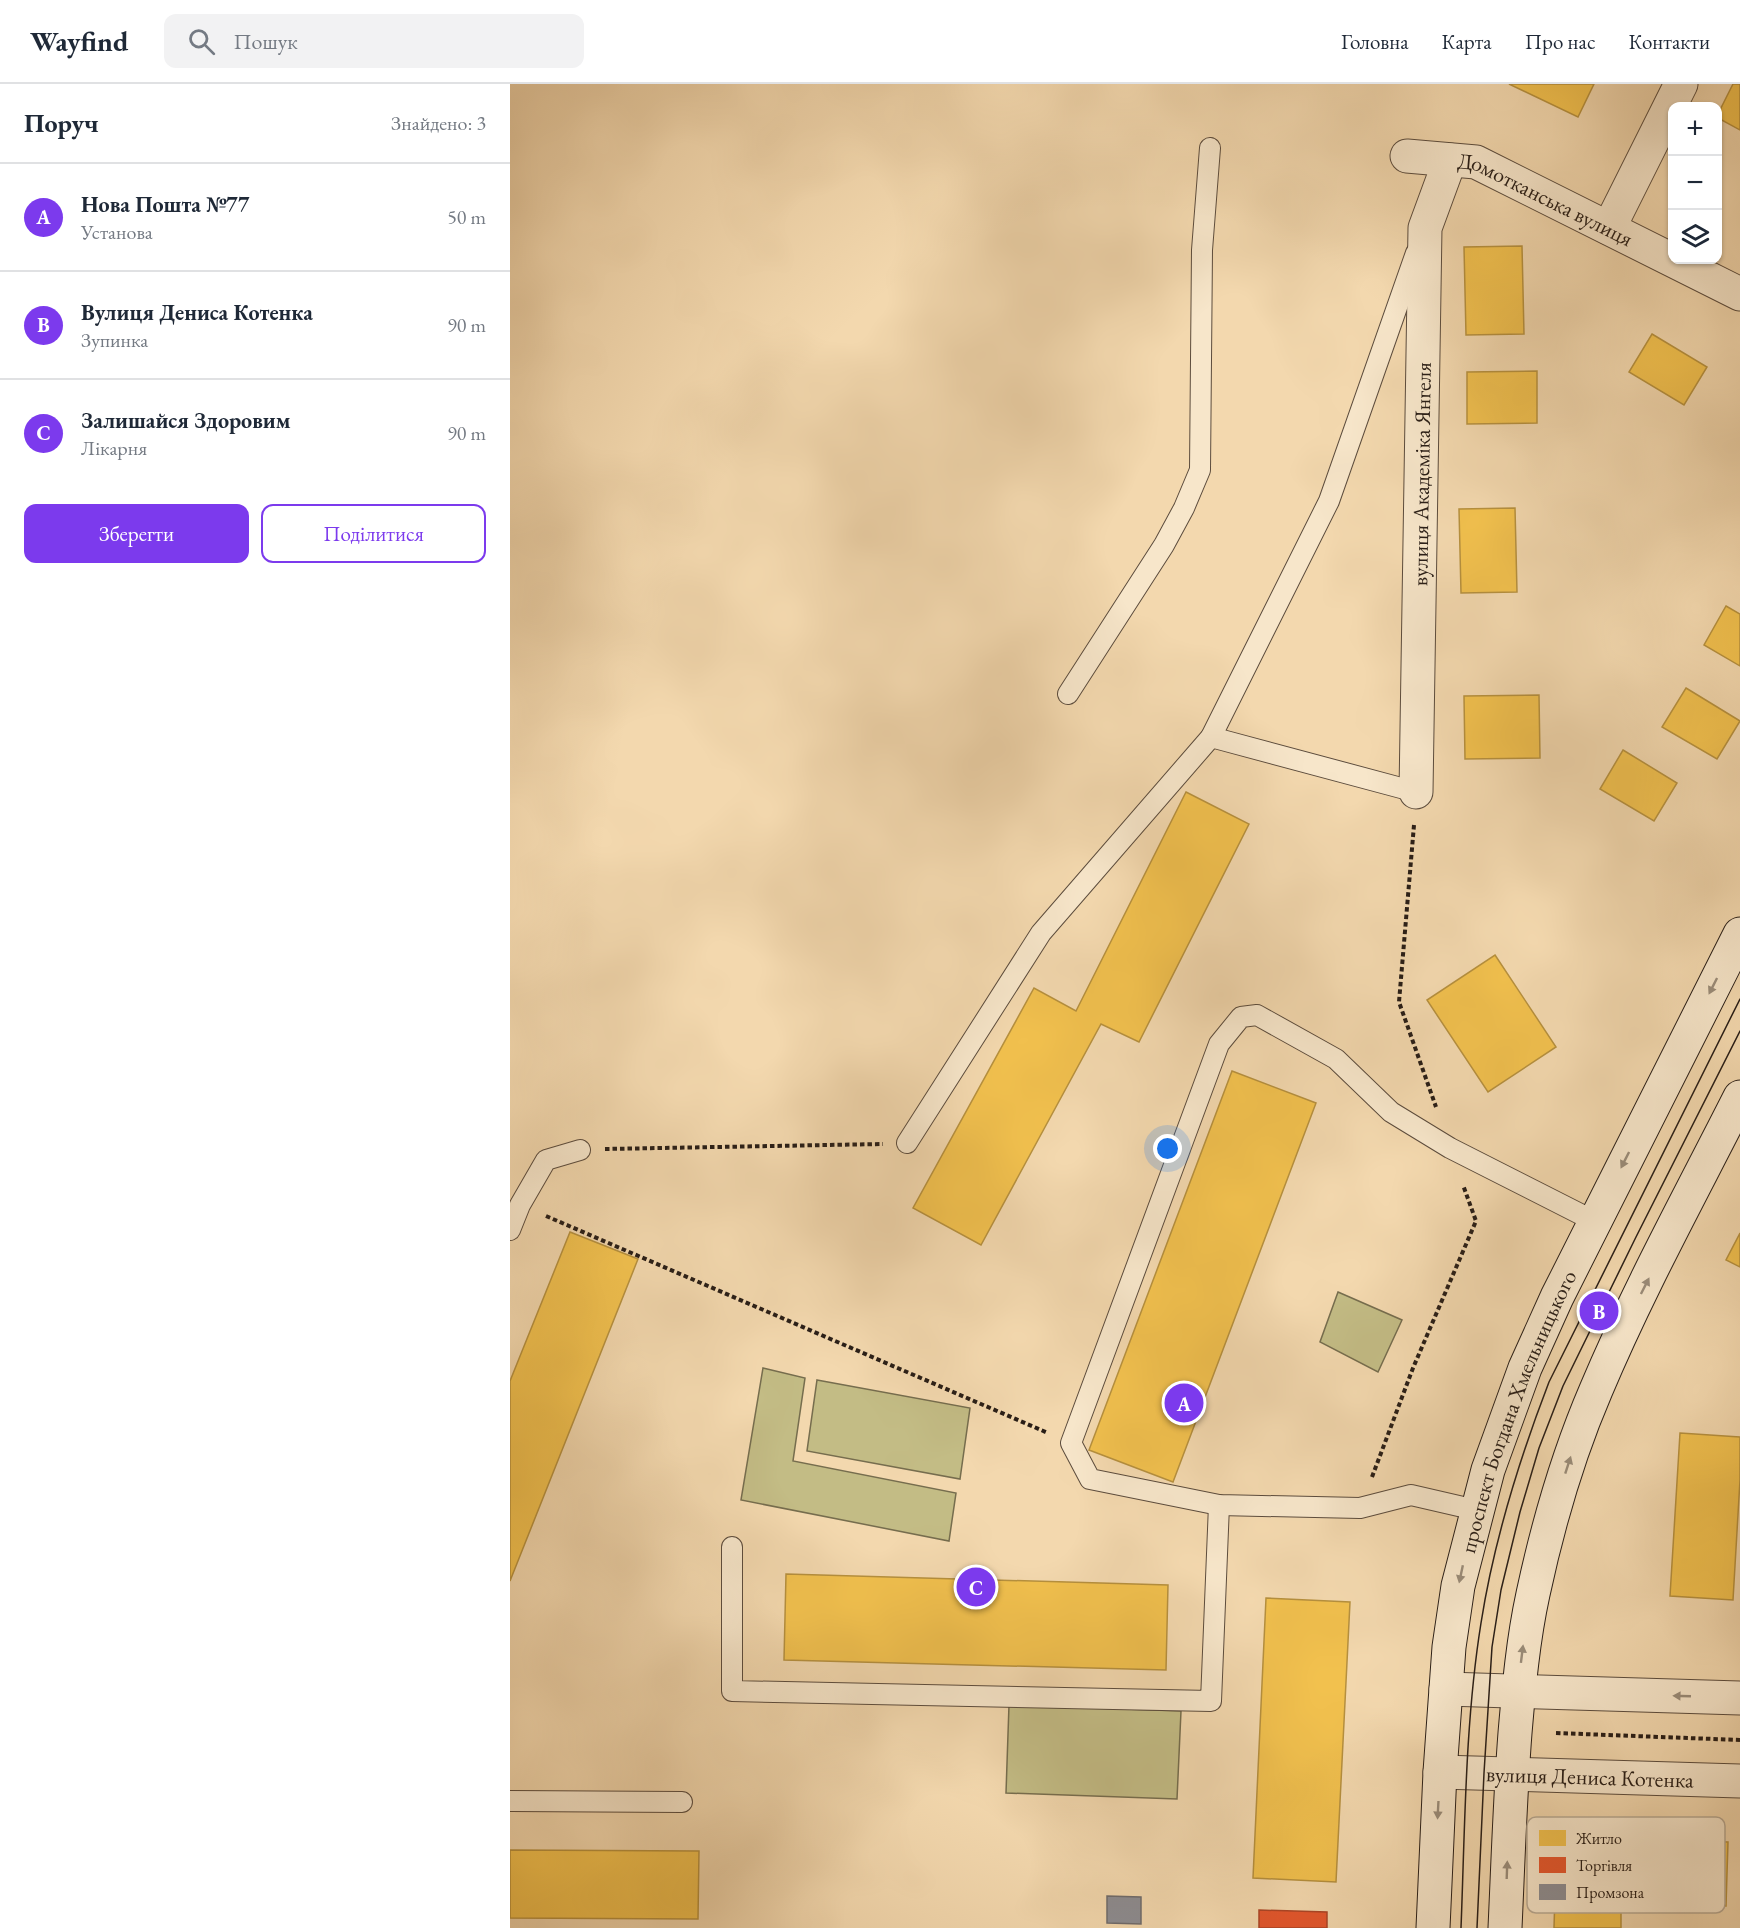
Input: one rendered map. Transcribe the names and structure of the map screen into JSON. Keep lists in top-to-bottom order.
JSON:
{
  "streets": {
    "main road": [
      "Домотканська вулиця",
      "вулиця Академіка Янгеля",
      "проспект Богдана Хмельницького",
      "вулиця Дениса Котенка"
    ]
  },
  "crossings": [
    ["Домотканська вулиця", "вулиця Академіка Янгеля"],
    ["проспект Богдана Хмельницького", "вулиця Дениса Котенка"]
  ],
  "legend": ["Житло", "Торгівля", "Промзона"],
  "page": {
    "header": "Wayfind",
    "search": "Пошук",
    "nav": [
      "Головна",
      "Карта",
      "Про нас",
      "Контакти"
    ],
    "heading": ["Поруч", "Знайдено: 3"],
    "map_buttons": ["+", "−"],
    "list": [
      {
        "mark": "A",
        "name": "Нова Пошта №77",
        "note": "Установа",
        "value": "50 m"
      },
      {
        "mark": "B",
        "name": "Вулиця Дениса Котенка",
        "note": "Зупинка",
        "value": "90 m"
      },
      {
        "mark": "C",
        "name": "Залишайся Здоровим",
        "note": "Лікарня",
        "value": "90 m"
      }
    ],
    "buttons": ["Зберегти", "Поділитися"],
    "pins": ["B", "A", "C"]
  }
}
